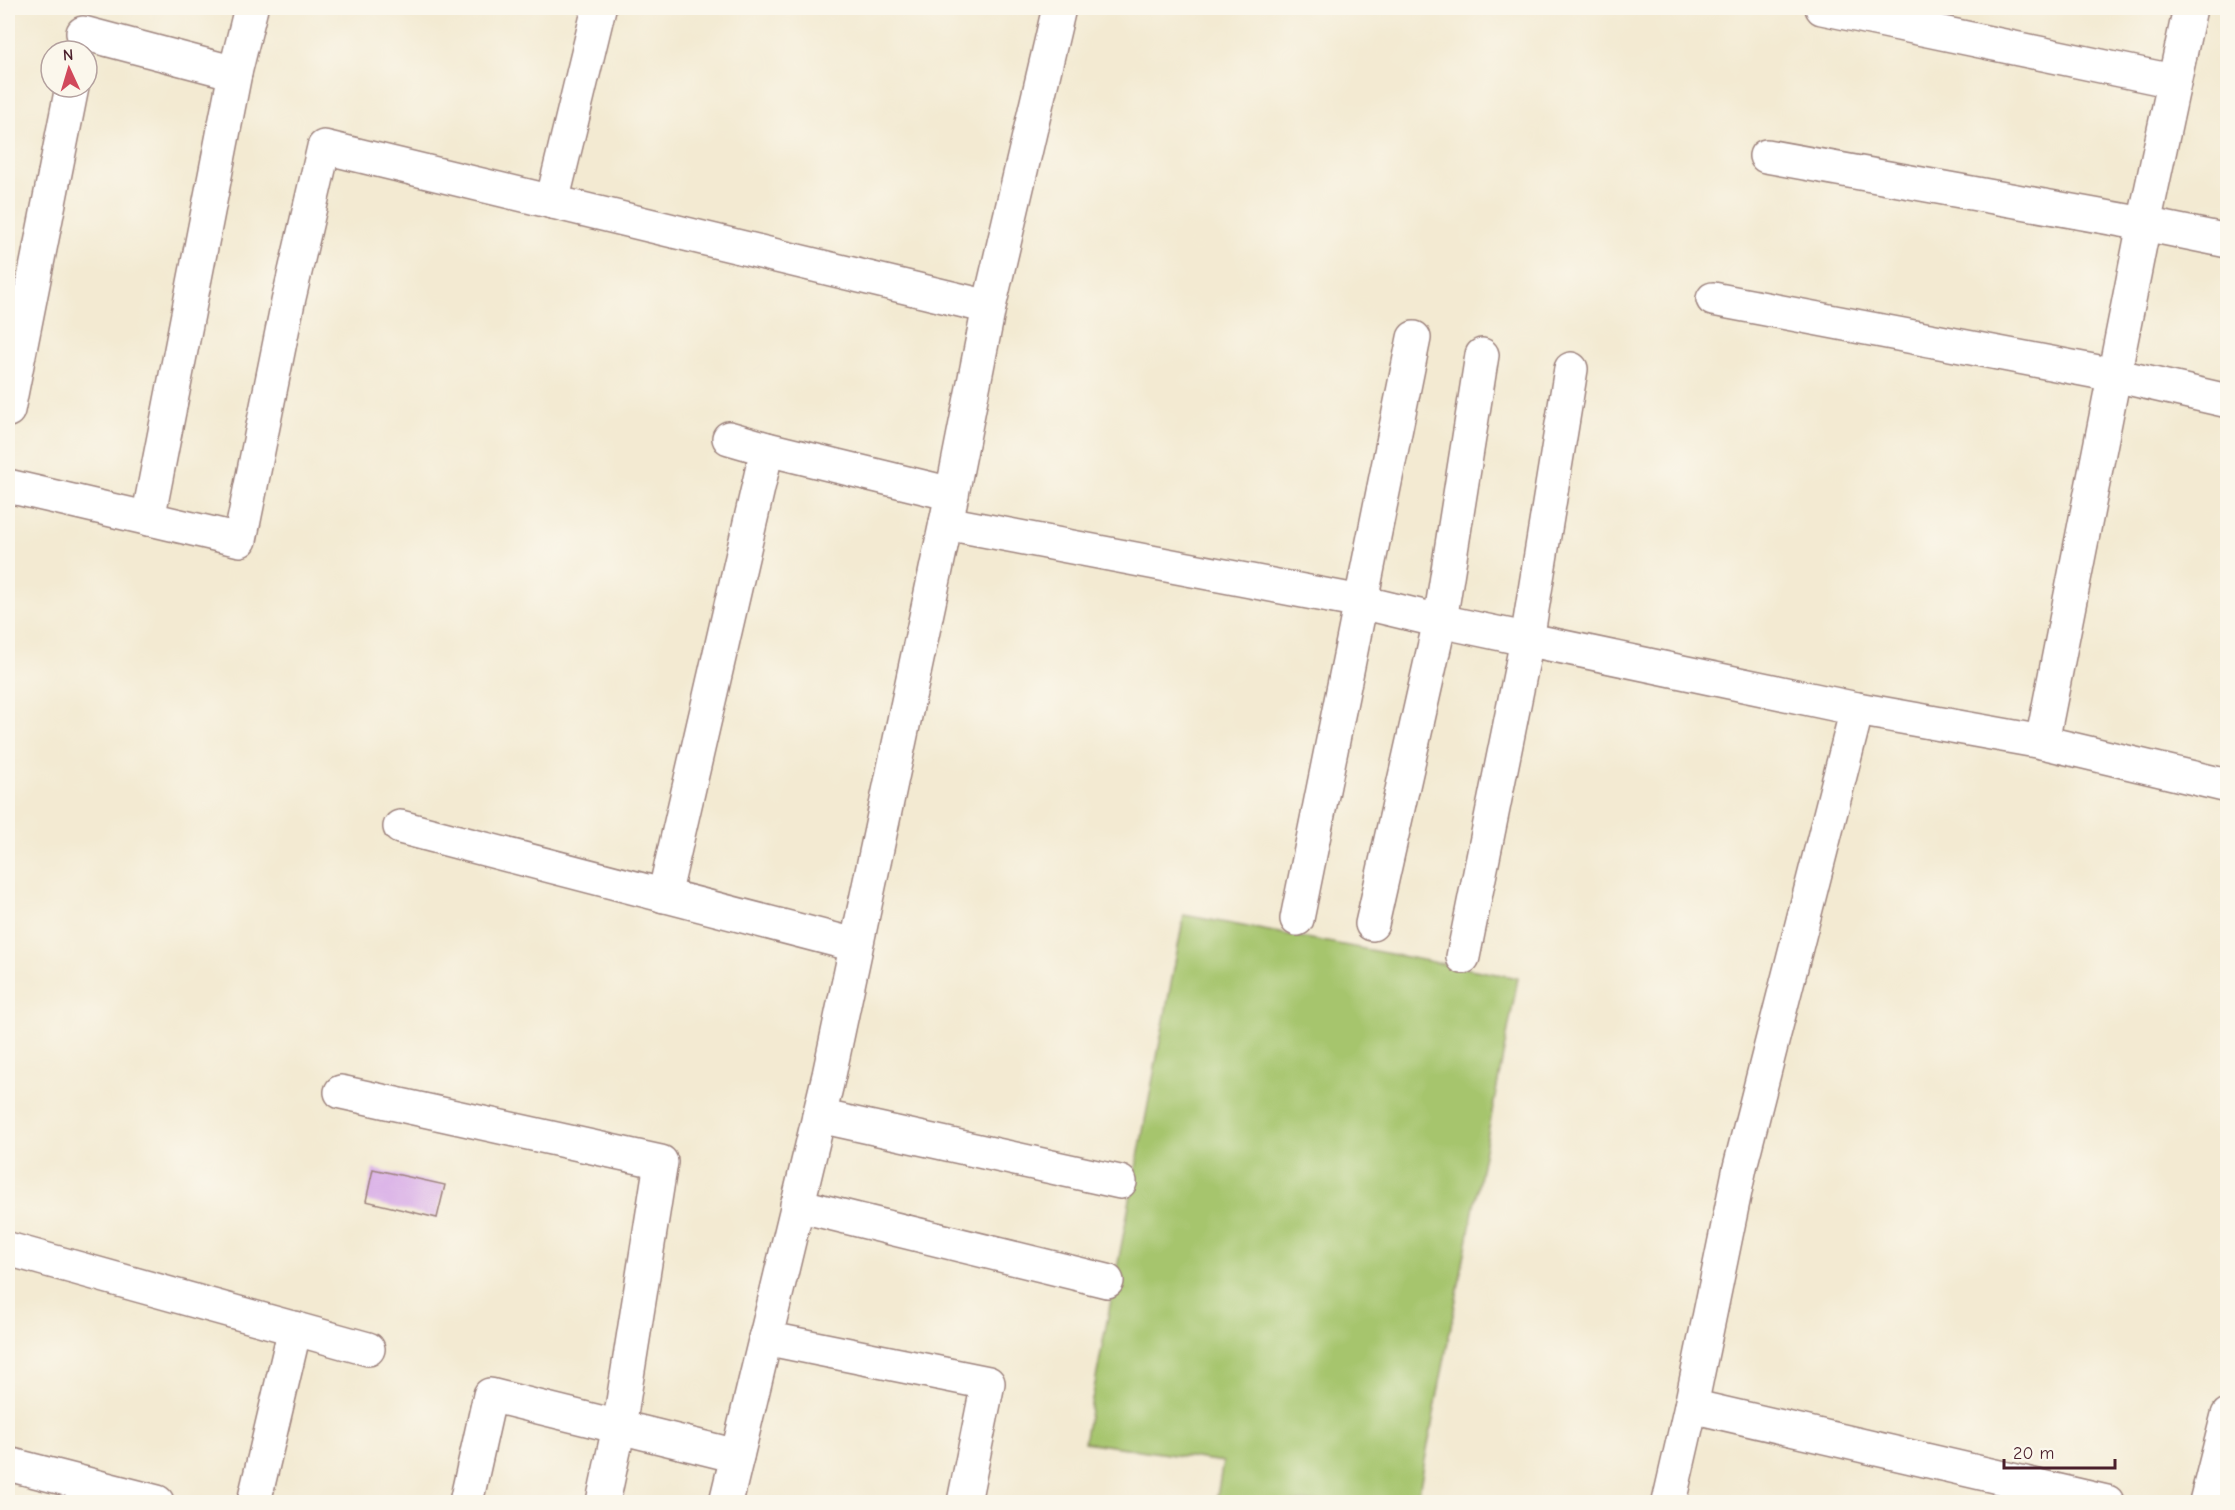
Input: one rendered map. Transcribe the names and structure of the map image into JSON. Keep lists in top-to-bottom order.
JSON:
{
  "scale_bar": "20 m",
  "north": "top"
}
